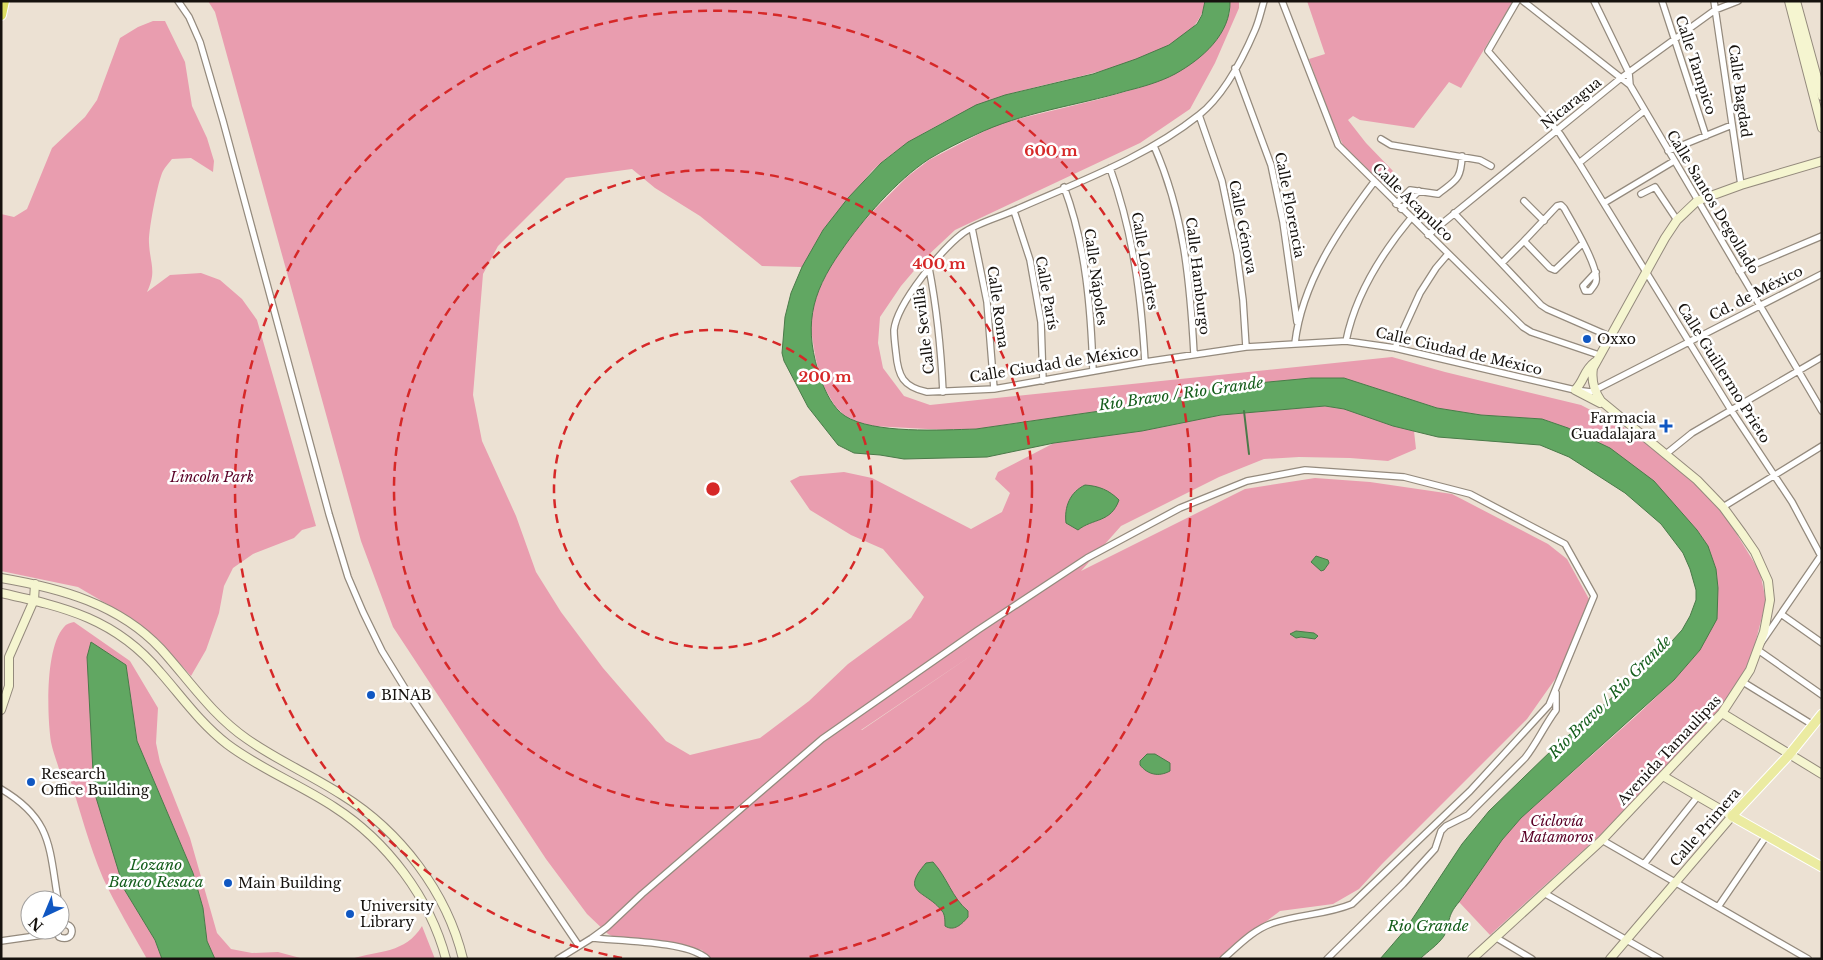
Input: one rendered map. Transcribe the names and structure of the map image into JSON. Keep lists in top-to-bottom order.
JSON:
{
  "streets": {
    "main road": ["Avenida Tamaulipas", "Calle Primera"],
    "street": [
      "Calle Tampico",
      "Calle Bagdad",
      "Nicaragua",
      "Calle Acapulco",
      "Calle Santos Degollado",
      "Calle Florencia",
      "Calle Génova",
      "Calle Londres",
      "Calle Hamburgo",
      "Calle Nápoles",
      "Calle París",
      "Cd. de México",
      "Calle Roma",
      "Calle Sevilla",
      "Calle Ciudad de México",
      "Calle Guillermo Prieto"
    ]
  },
  "crossings": [
    ["Calle Tampico", "Nicaragua"],
    ["Calle Bagdad", "Nicaragua"],
    ["Nicaragua", "Calle Acapulco"],
    ["Nicaragua", "Calle Santos Degollado"],
    ["Nicaragua", "Calle Guillermo Prieto"],
    ["Calle Santos Degollado", "Cd. de México"],
    ["Calle Florencia", "Calle Ciudad de México"],
    ["Calle Génova", "Calle Ciudad de México"],
    ["Calle Londres", "Calle Ciudad de México"],
    ["Calle Hamburgo", "Calle Ciudad de México"],
    ["Calle Nápoles", "Calle Ciudad de México"],
    ["Calle París", "Calle Ciudad de México"],
    ["Cd. de México", "Calle Ciudad de México"],
    ["Cd. de México", "Calle Guillermo Prieto"],
    ["Cd. de México", "Avenida Tamaulipas"],
    ["Calle Roma", "Calle Ciudad de México"],
    ["Calle Sevilla", "Calle Ciudad de México"],
    ["Calle Ciudad de México", "Avenida Tamaulipas"]
  ],
  "water": ["Río Bravo / Rio Grande", "Lozano Banco Resaca", "Rio Grande"],
  "parks": ["Lincoln Park", "Ciclovía Matamoros"],
  "places": {
    "other": [
      "Oxxo",
      "BINAB",
      "Research Office Building",
      "Main Building",
      "University Library"
    ],
    "health": ["Farmacia Guadalajara"]
  },
  "north": "bottom left",
  "rings": ["600 m", "400 m", "200 m"]
}
